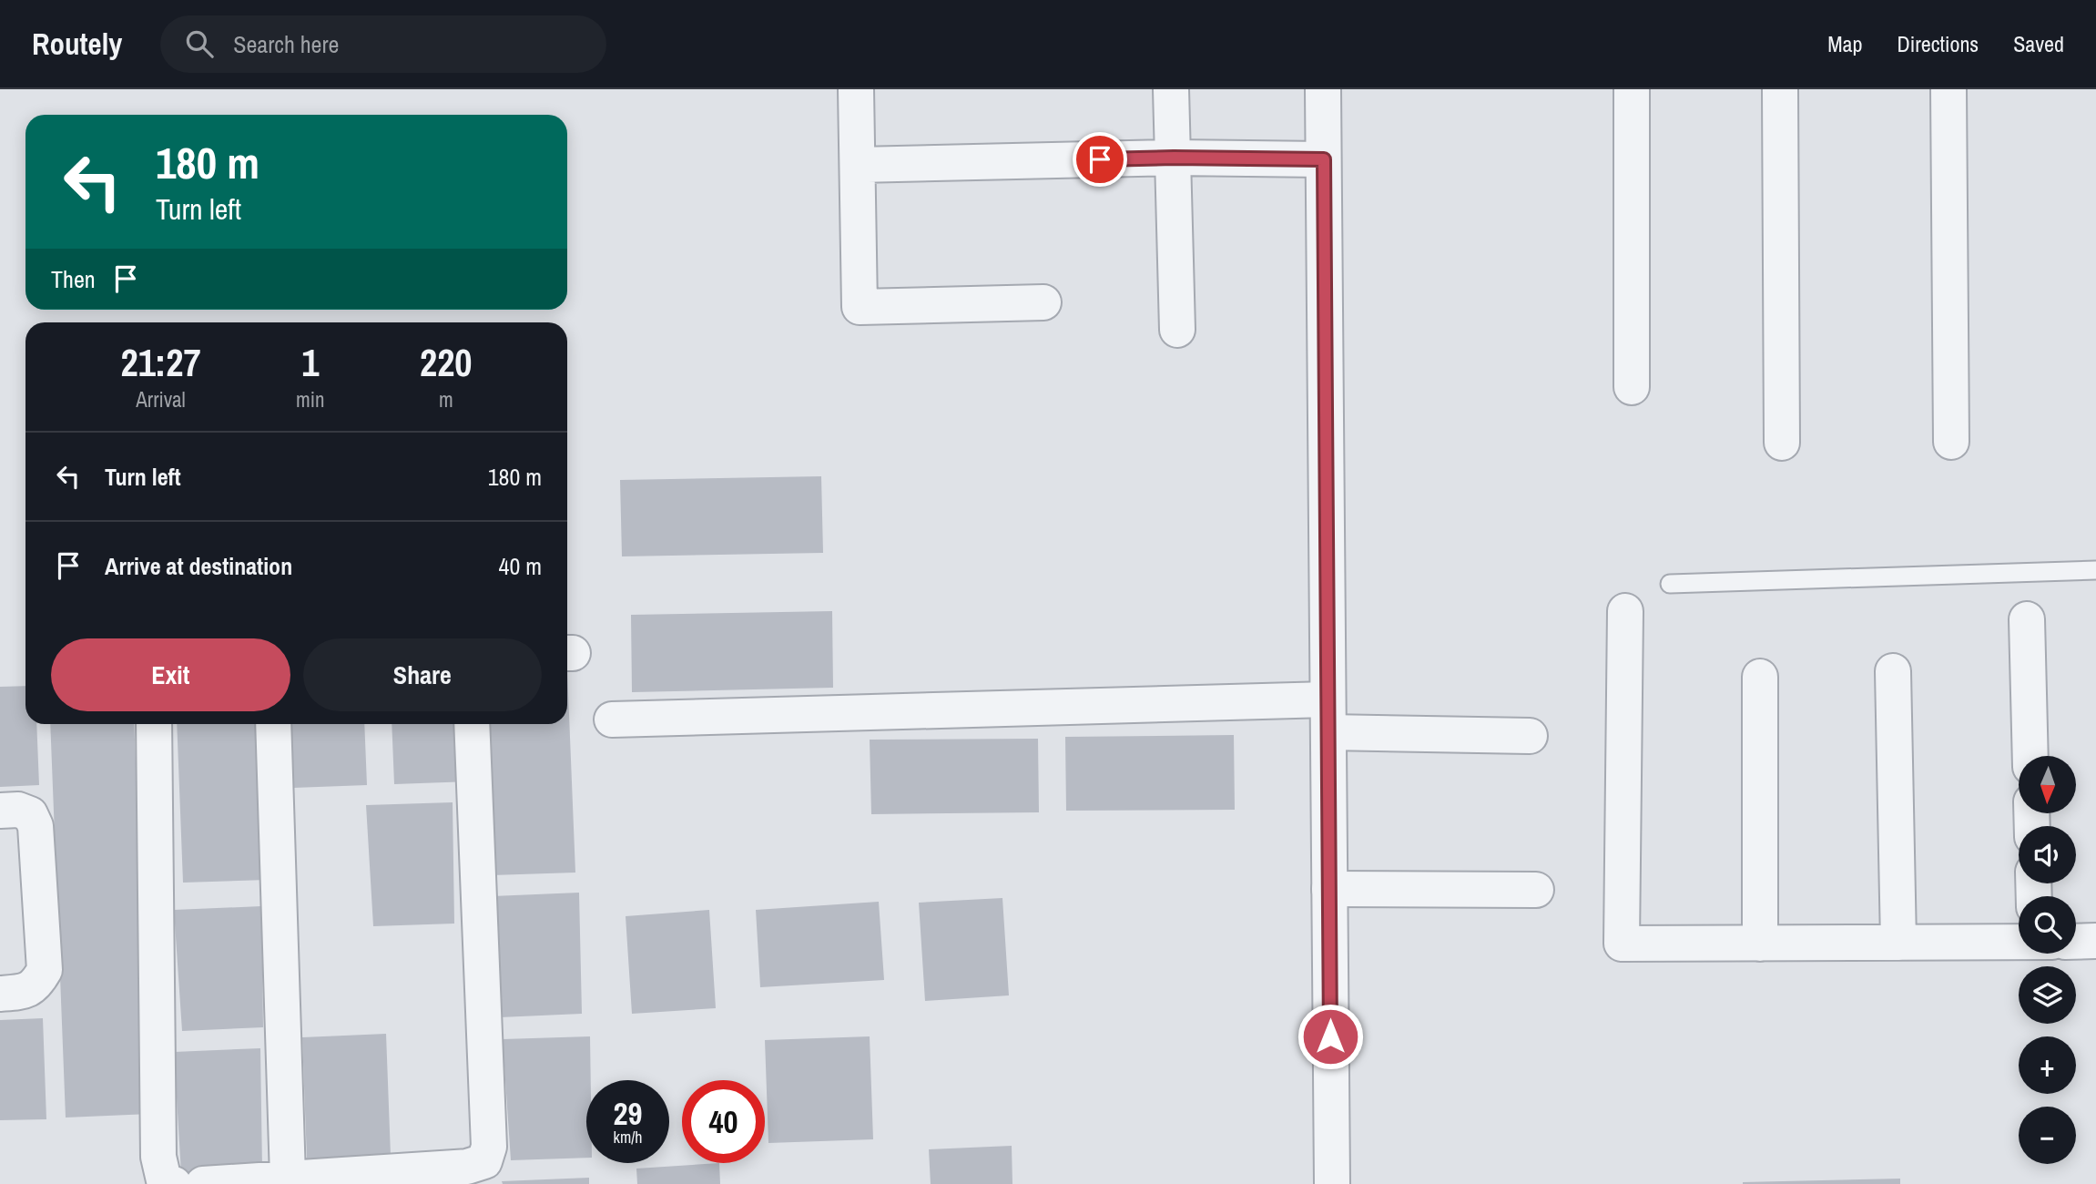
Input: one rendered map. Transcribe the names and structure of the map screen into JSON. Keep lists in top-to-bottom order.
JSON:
{
  "north": "bottom",
  "page": {
    "header": "Routely",
    "search": "Search here",
    "nav": ["Map", "Directions", "Saved"],
    "turn": ["180 m", "Turn left"],
    "then": "Then",
    "eta": [
      "21:27",
      "Arrival",
      "1",
      "min",
      "220",
      "m"
    ],
    "list": [
      {
        "name": "Turn left",
        "value": "180 m"
      },
      {
        "name": "Arrive at destination",
        "value": "40 m"
      }
    ],
    "buttons": ["Exit", "Share"],
    "map_buttons": ["+", "−"],
    "speed": "29 km/h",
    "limit": "40"
  }
}
